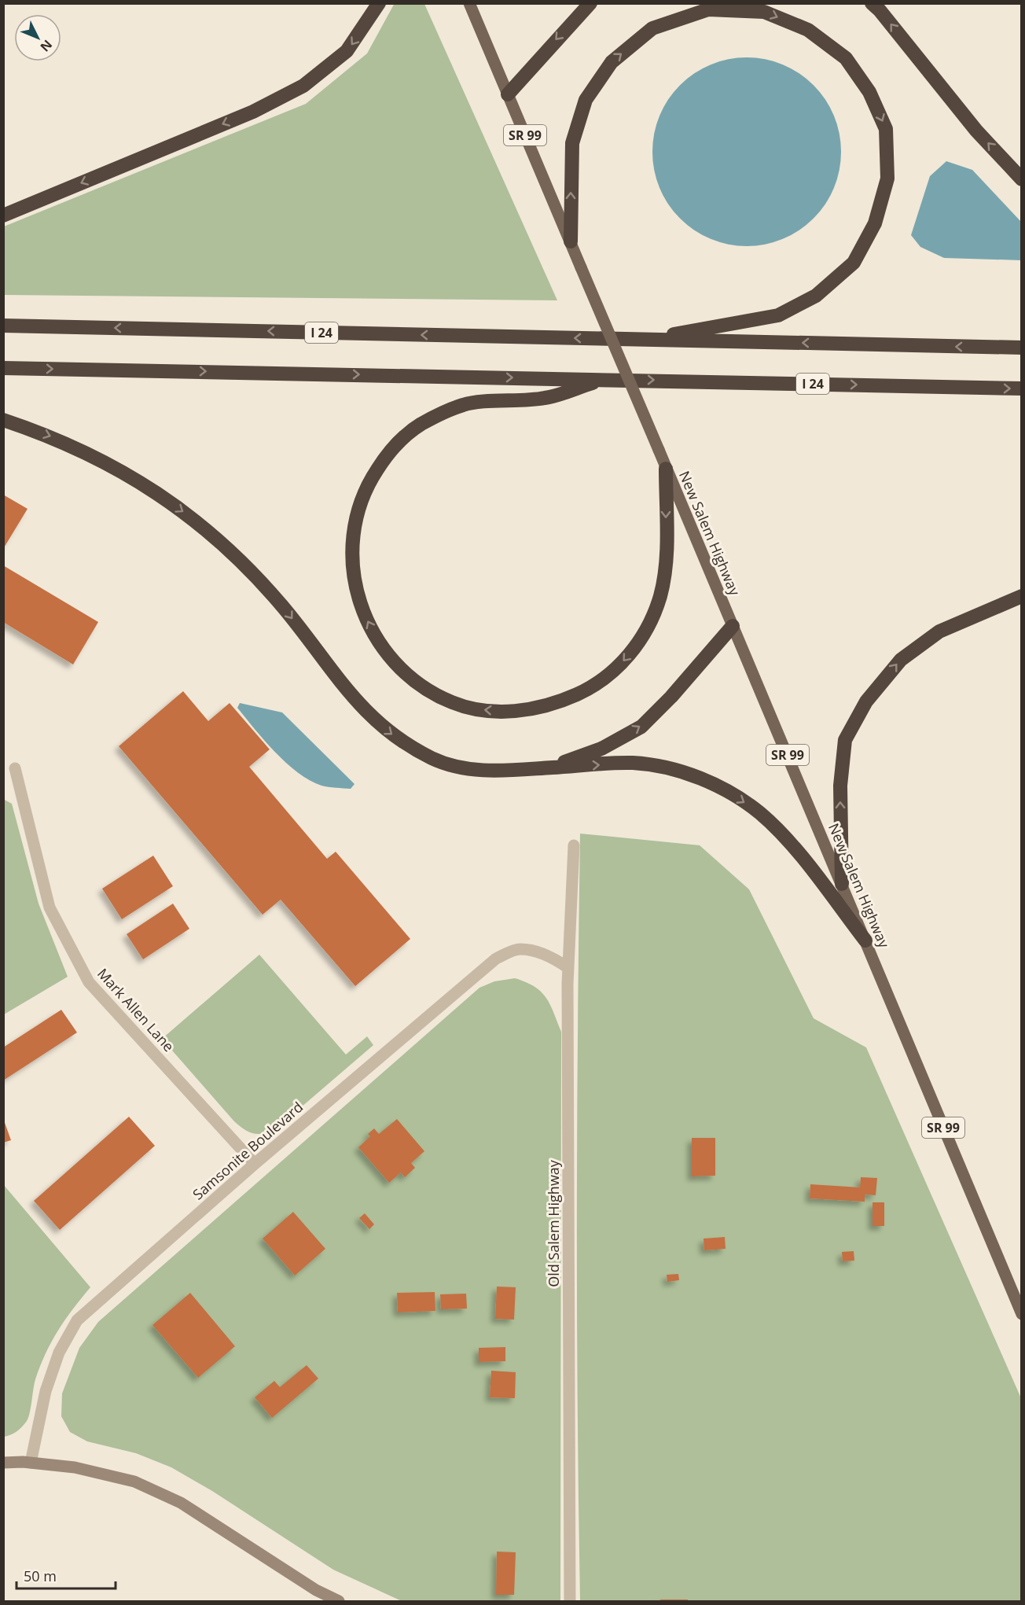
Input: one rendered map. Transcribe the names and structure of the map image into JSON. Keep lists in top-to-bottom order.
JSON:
{
  "streets": {
    "highway": ["I 24"],
    "main road": ["SR 99", "New Salem Highway"],
    "street": ["Mark Allen Lane", "Samsonite Boulevard", "Old Salem Highway"]
  },
  "crossings": [
    ["SR 99", "New Salem Highway"],
    ["Mark Allen Lane", "Samsonite Boulevard"],
    ["Samsonite Boulevard", "Old Salem Highway"]
  ],
  "scale_bar": "50 m",
  "north": "bottom right"
}
